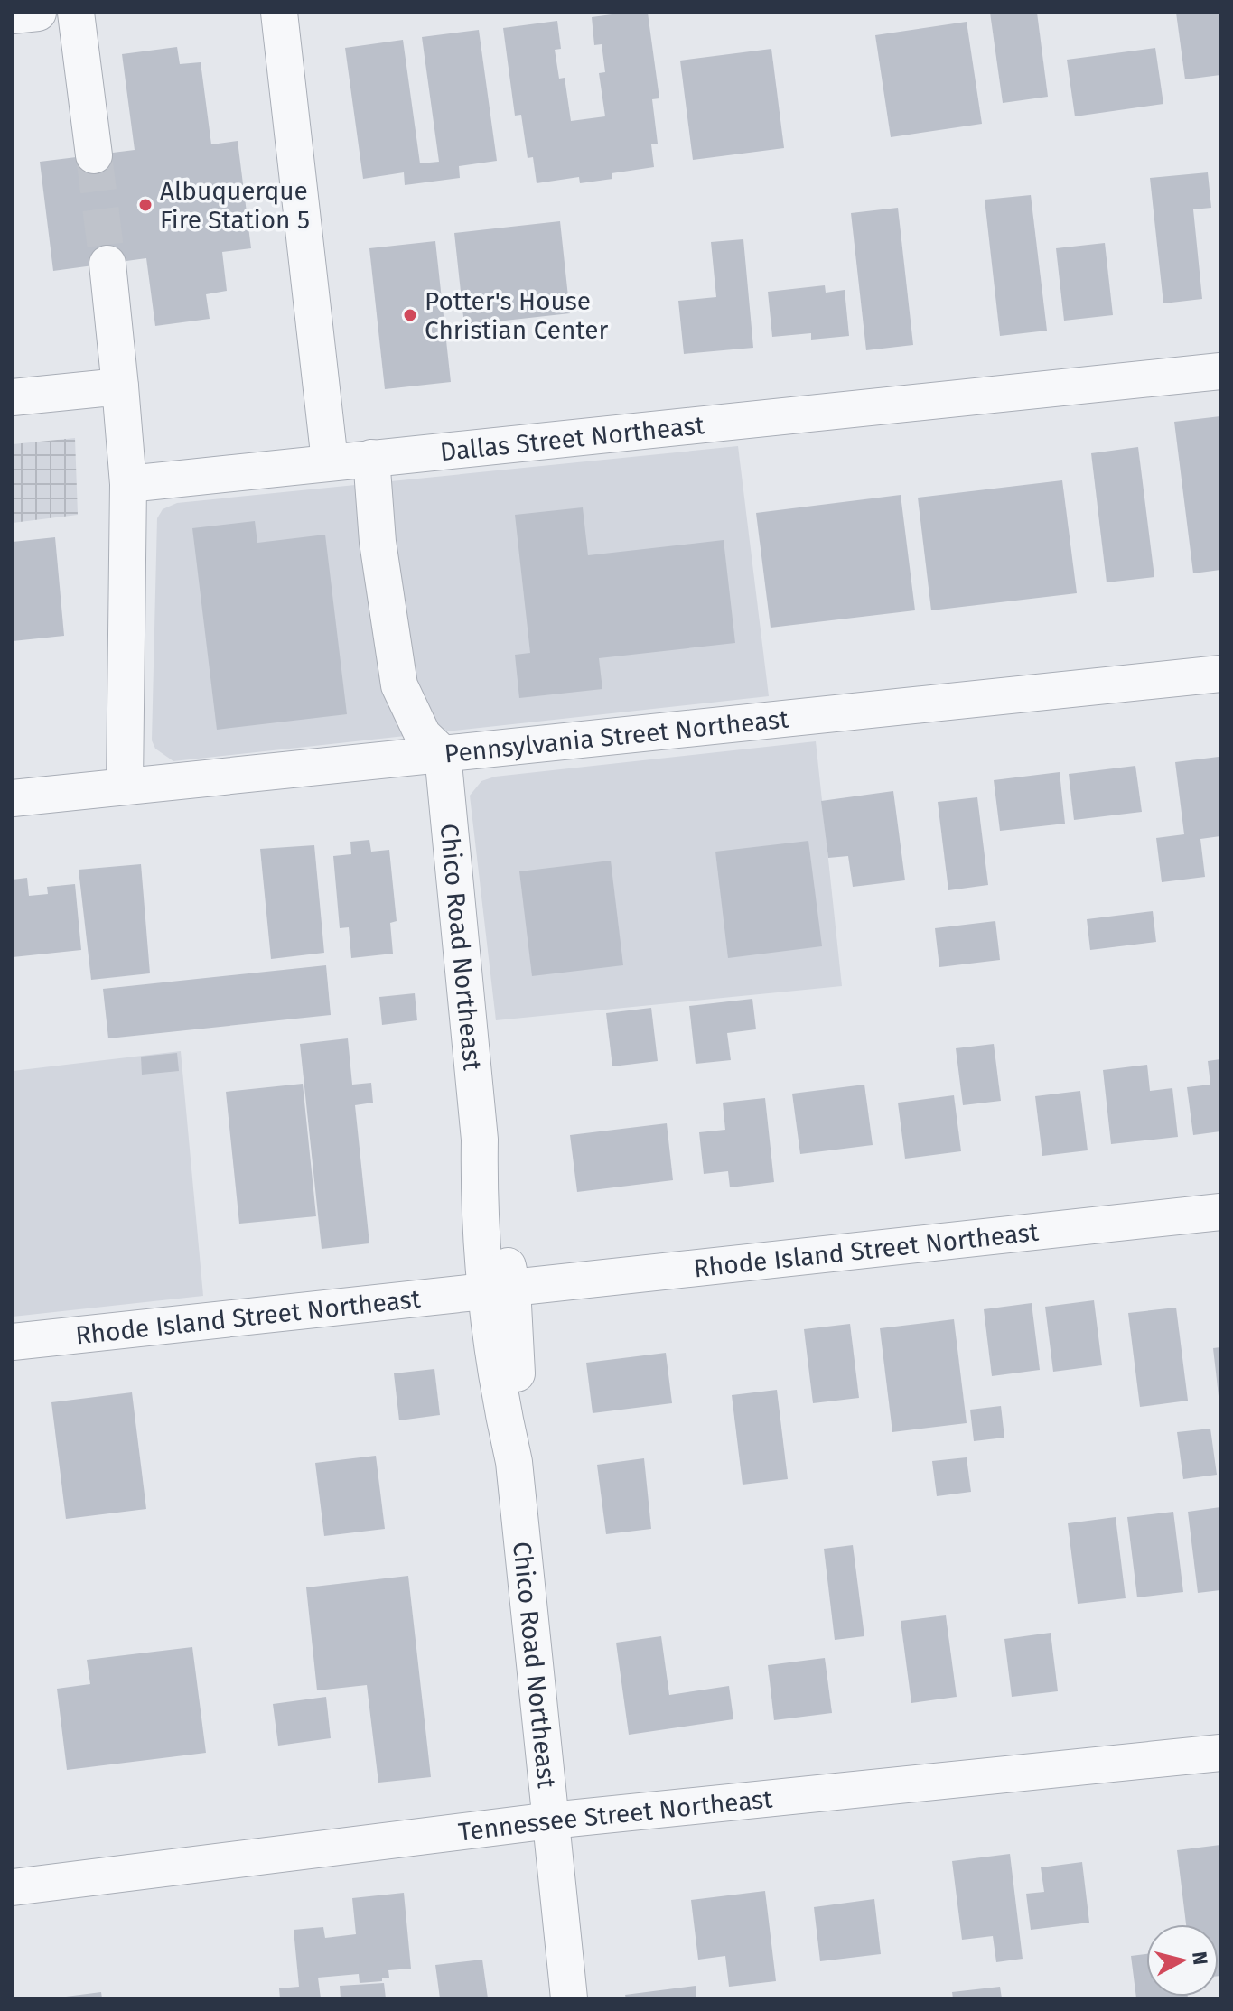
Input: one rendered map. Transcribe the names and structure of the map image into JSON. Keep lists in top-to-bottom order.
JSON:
{
  "streets": {
    "street": [
      "Dallas Street Northeast",
      "Pennsylvania Street Northeast",
      "Chico Road Northeast",
      "Rhode Island Street Northeast",
      "Tennessee Street Northeast"
    ]
  },
  "crossings": [
    ["Pennsylvania Street Northeast", "Chico Road Northeast"],
    ["Chico Road Northeast", "Rhode Island Street Northeast"],
    ["Chico Road Northeast", "Tennessee Street Northeast"]
  ],
  "places": ["Albuquerque Fire Station 5", "Potter's House Christian Center"],
  "north": "right"
}
